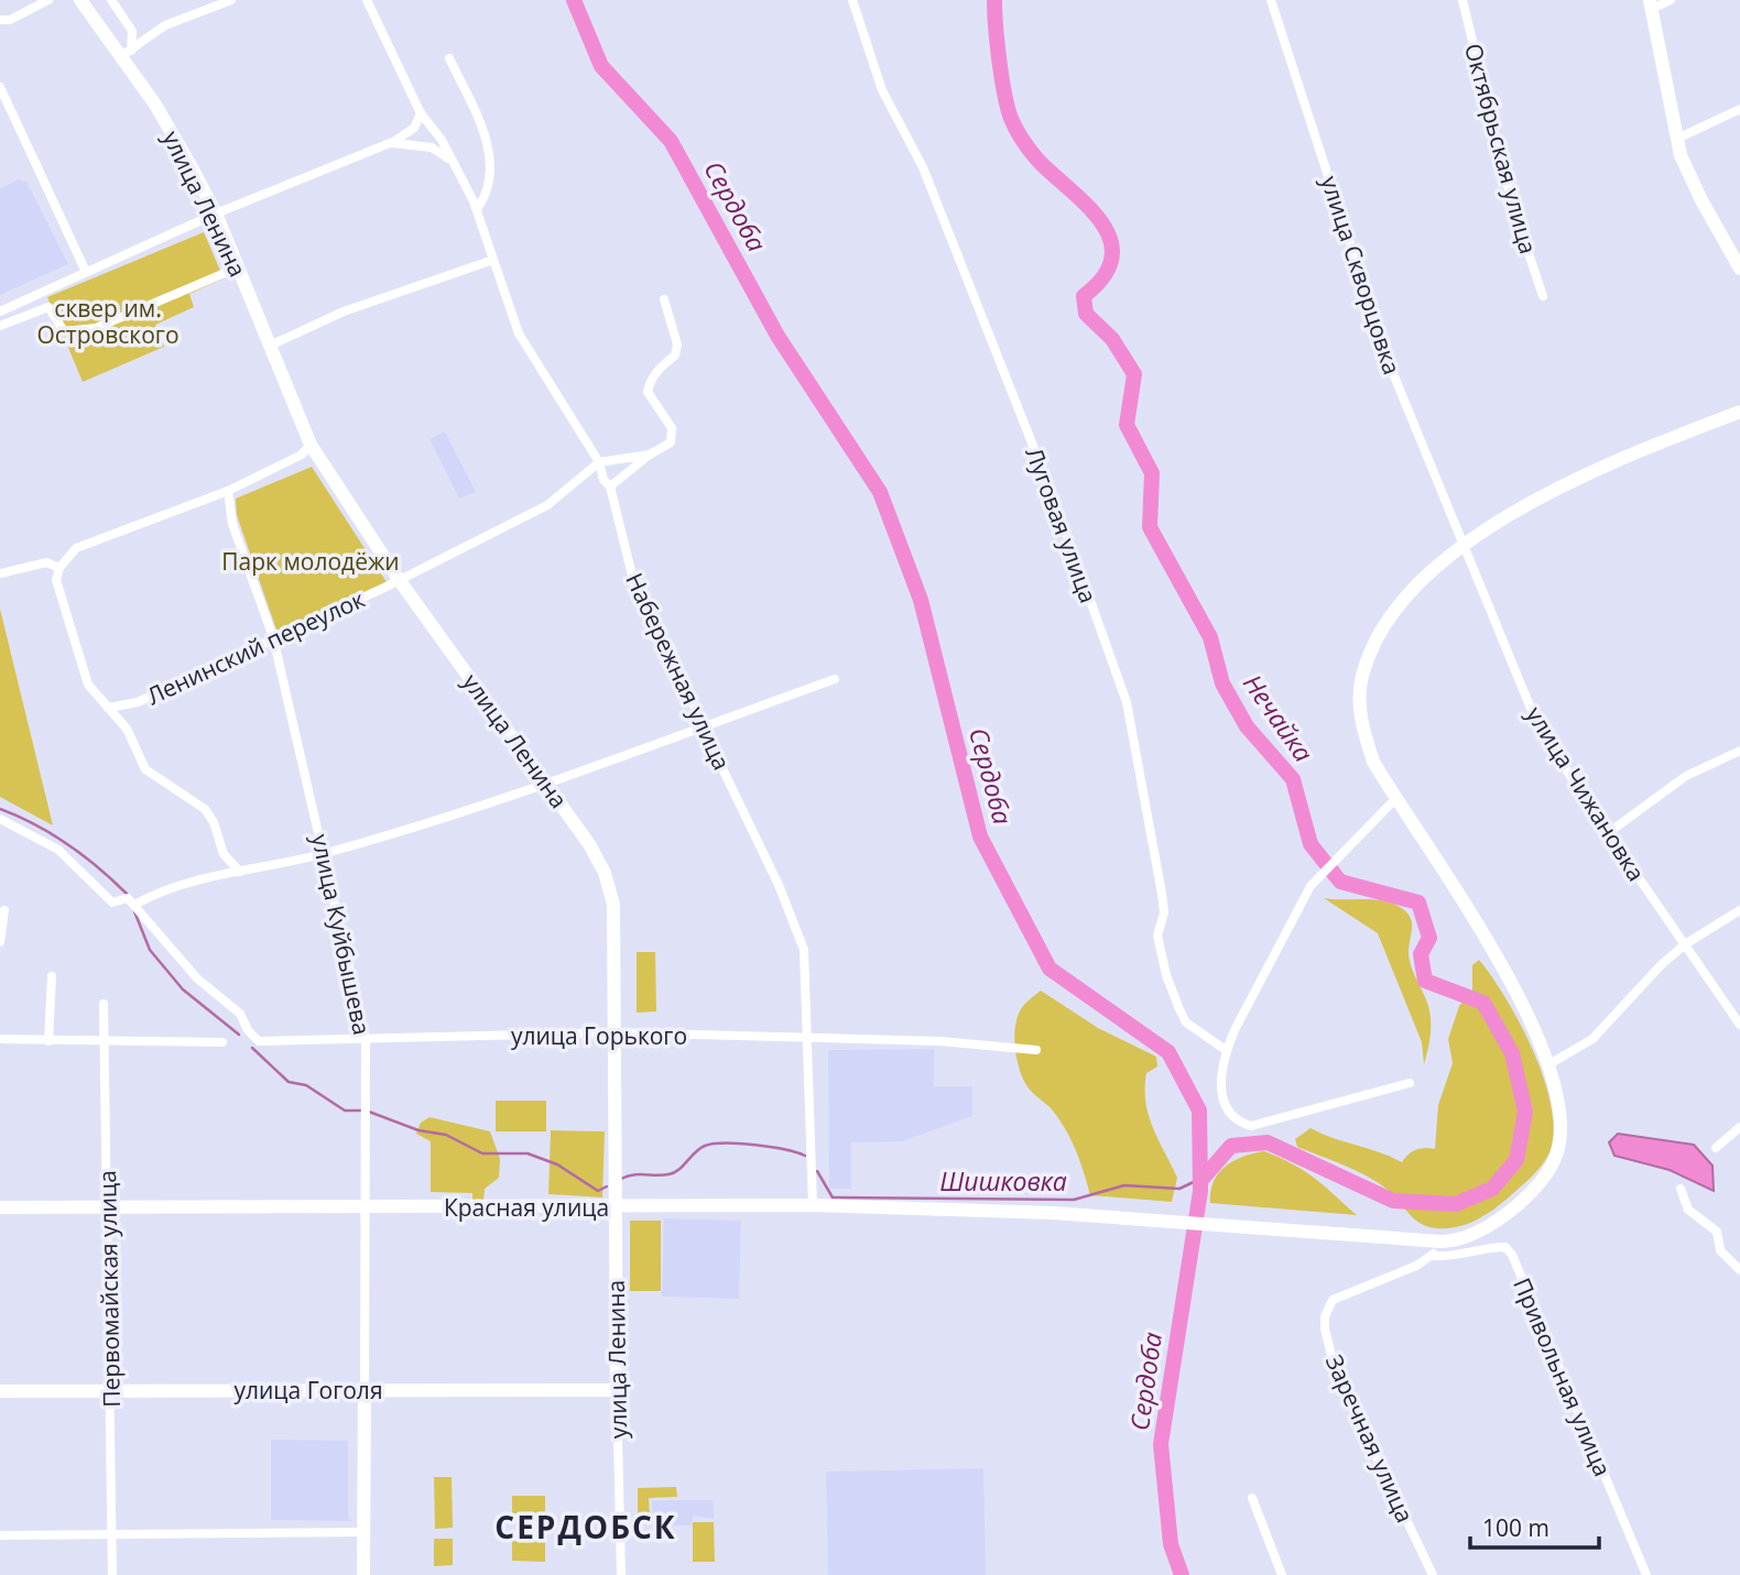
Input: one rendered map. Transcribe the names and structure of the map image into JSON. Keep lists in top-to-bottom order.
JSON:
{
  "streets": {
    "street": [
      "Октябрьская улица",
      "улица Ленина",
      "улица Скворцовка",
      "Луговая улица",
      "Ленинский переулок",
      "Набережная улица",
      "улица Чижановка",
      "улица Куйбышева",
      "улица Горького",
      "Красная улица",
      "Первомайская улица",
      "Привольная улица",
      "улица Гоголя",
      "Заречная улица"
    ]
  },
  "crossings": [
    ["улица Ленина", "Ленинский переулок"],
    ["улица Ленина", "улица Горького"],
    ["улица Ленина", "Красная улица"],
    ["улица Ленина", "улица Гоголя"],
    ["улица Скворцовка", "улица Чижановка"],
    ["Ленинский переулок", "Набережная улица"],
    ["Ленинский переулок", "улица Куйбышева"],
    ["Набережная улица", "улица Горького"],
    ["Набережная улица", "Красная улица"],
    ["улица Куйбышева", "улица Горького"],
    ["улица Куйбышева", "Красная улица"],
    ["улица Куйбышева", "улица Гоголя"],
    ["Красная улица", "Первомайская улица"],
    ["Первомайская улица", "улица Гоголя"],
    ["Привольная улица", "Заречная улица"]
  ],
  "districts": ["СЕРДОБСК"],
  "water": ["Сердоба", "Нечайка", "Шишковка"],
  "parks": ["сквер им. Островского", "Парк молодёжи"],
  "scale_bar": "100 m"
}
